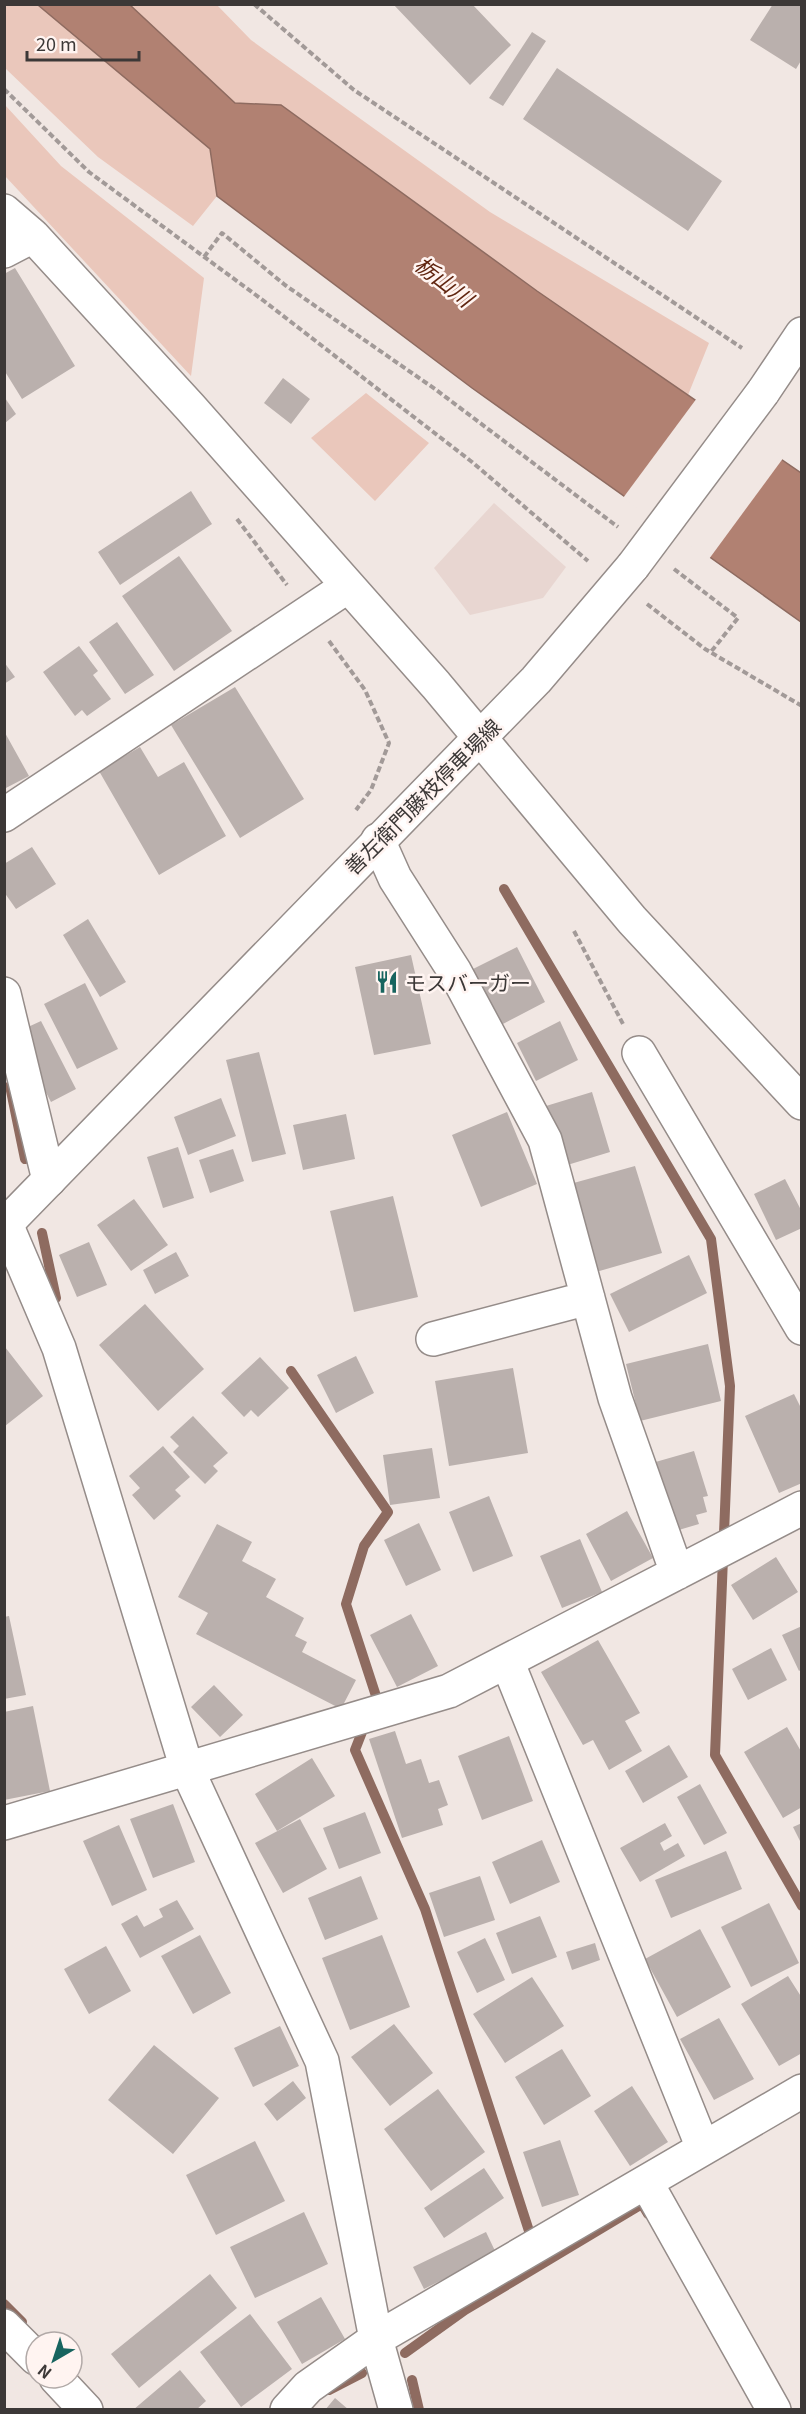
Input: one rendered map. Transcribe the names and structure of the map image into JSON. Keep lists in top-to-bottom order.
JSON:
{
  "streets": {
    "street": ["善左衛門藤枝停車場線"]
  },
  "water": ["栃山川"],
  "places": {
    "restaurant": ["モスバーガー"]
  },
  "scale_bar": "20 m",
  "north": "bottom left"
}
